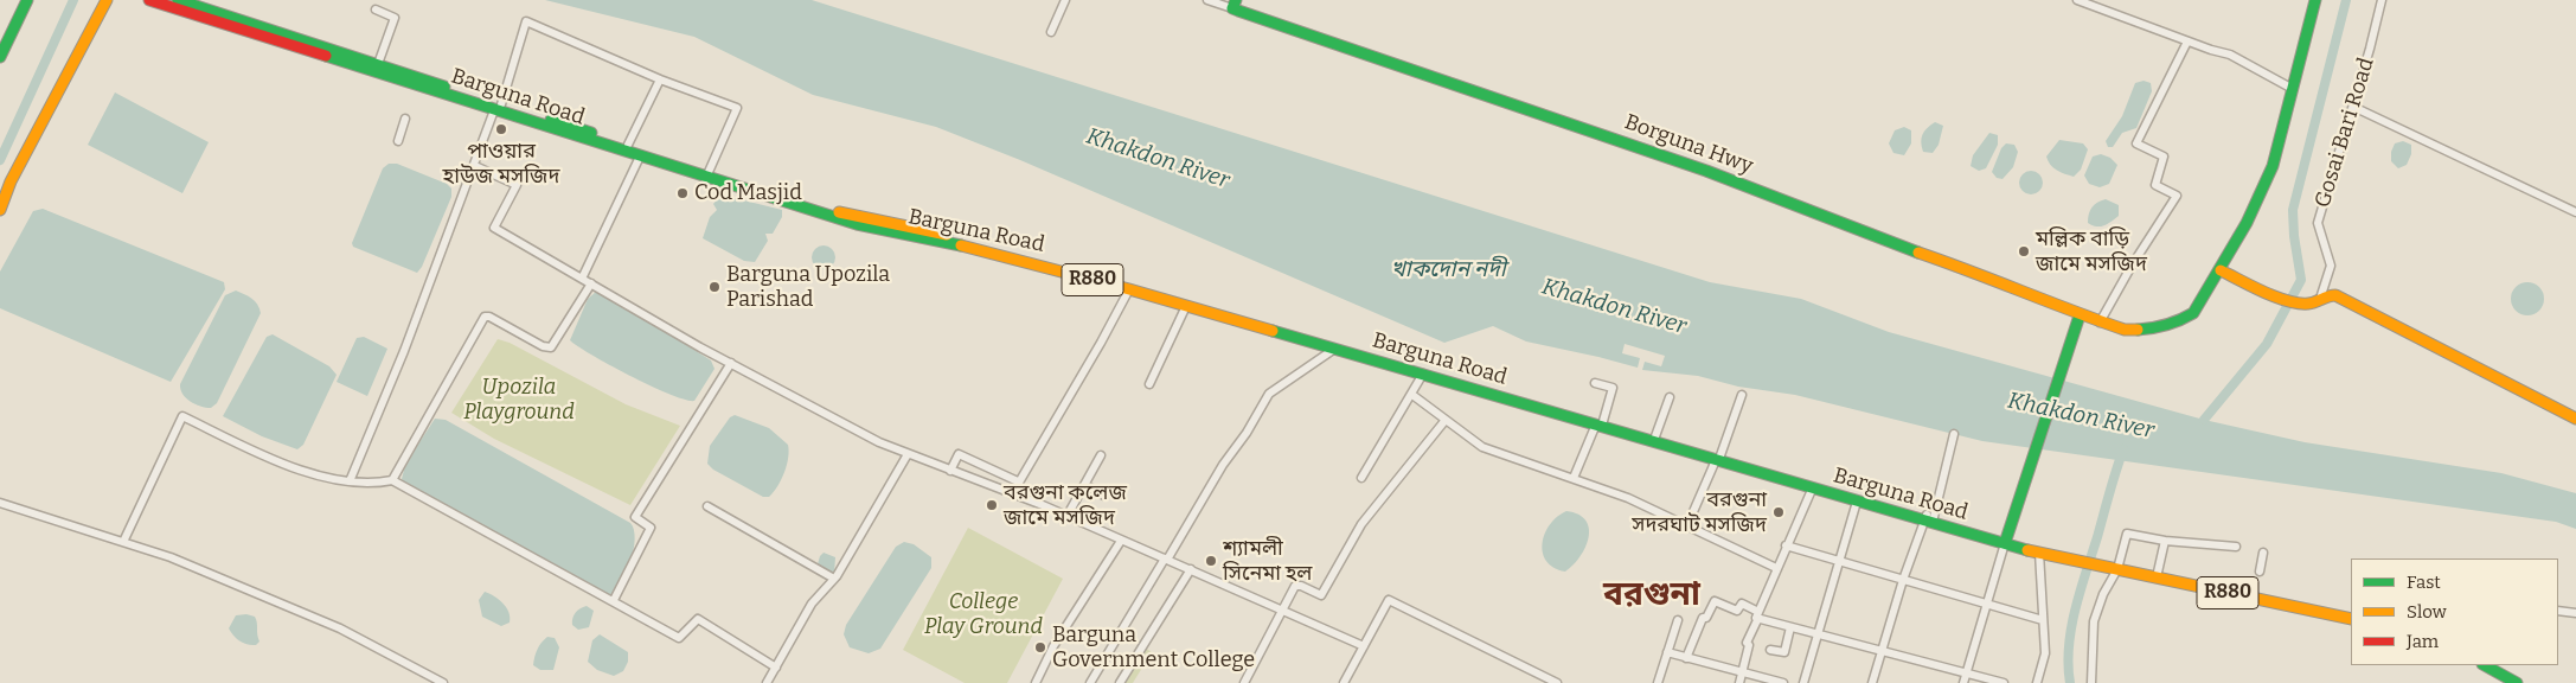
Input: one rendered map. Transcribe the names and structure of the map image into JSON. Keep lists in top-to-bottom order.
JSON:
{
  "streets": {
    "main road": ["Barguna Road", "Borguna Hwy", "R880"],
    "street": ["Gosai Bari Road"]
  },
  "districts": ["বরগুনা"],
  "water": ["Khakdon River", "খাকদোন নদী"],
  "parks": ["Upozila Playground", "College Play Ground"],
  "places": [
    "পাওয়ার হাউজ মসজিদ",
    "Cod Masjid",
    "মল্লিক বাড়ি জামে মসজিদ",
    "Barguna Upozila Parishad",
    "বরগুনা কলেজ জামে মসজিদ",
    "বরগুনা সদরঘাট মসজিদ",
    "শ্যামলী সিনেমা হল",
    "Barguna Government College"
  ],
  "legend": ["Fast", "Slow", "Jam"]
}
